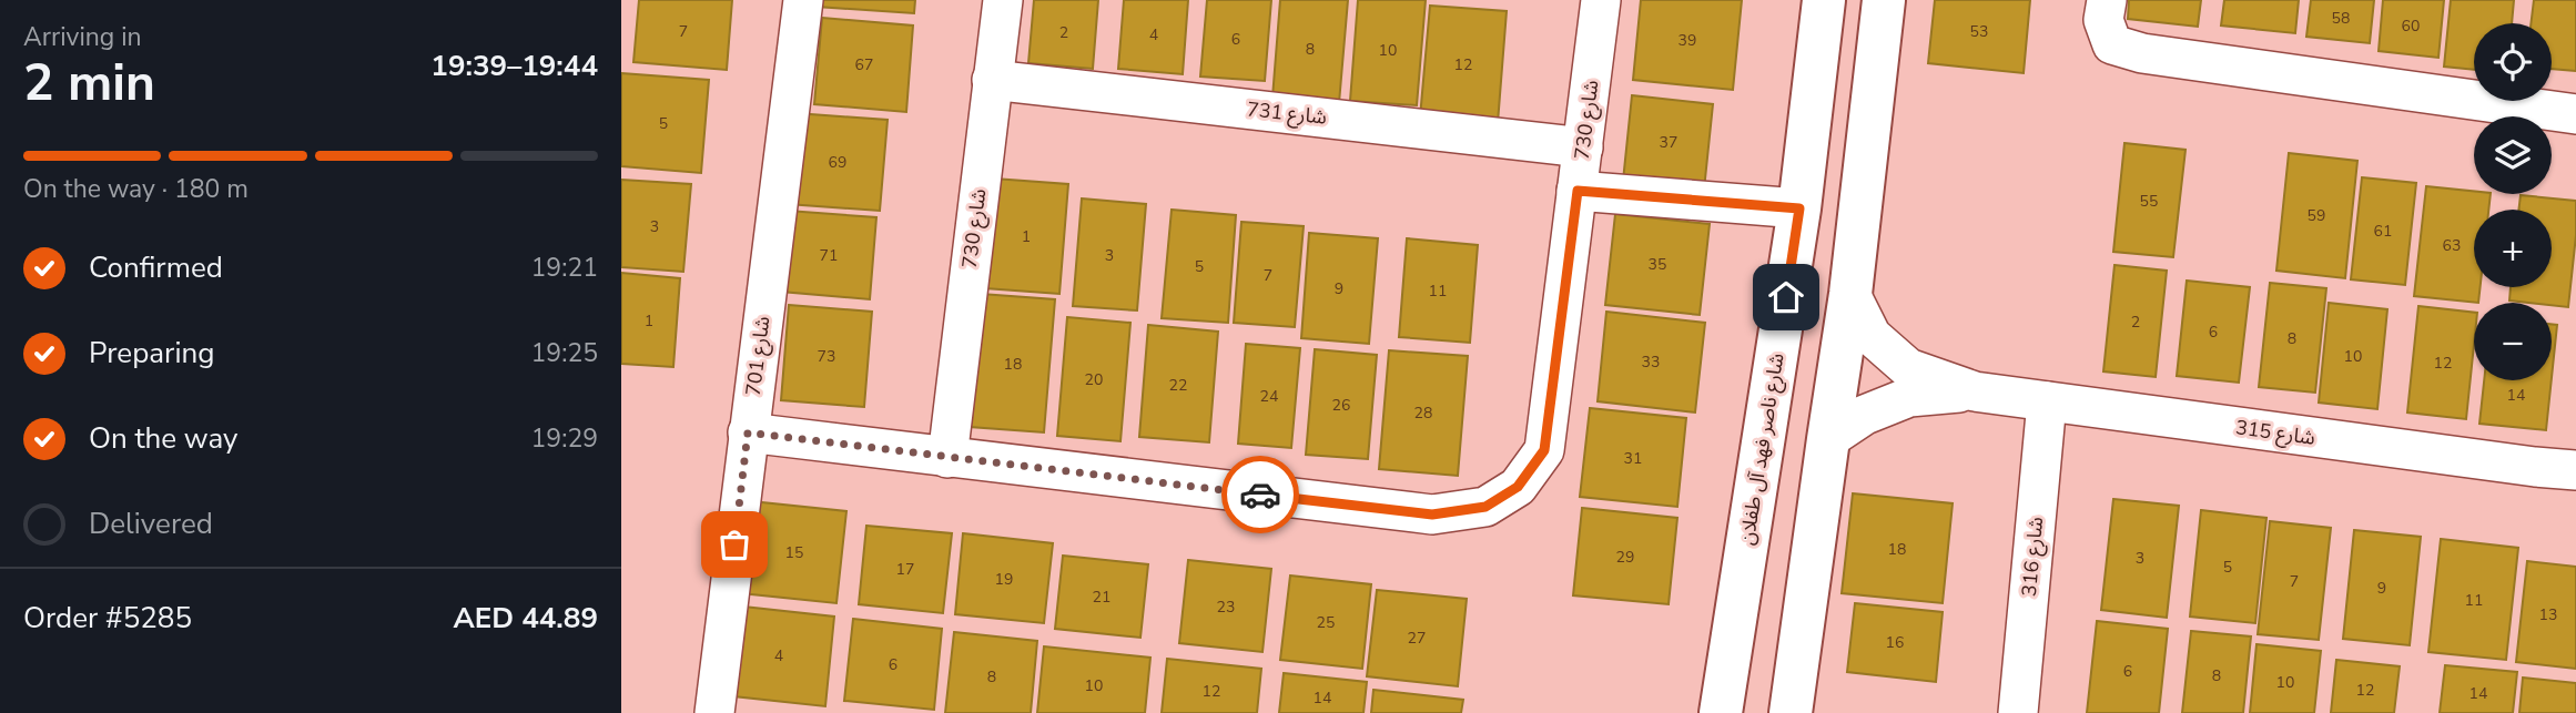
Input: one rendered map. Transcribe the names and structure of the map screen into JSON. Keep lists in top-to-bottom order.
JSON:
{
  "streets": {
    "street": [
      "شارع 731",
      "شارع 730",
      "شارع 701",
      "شارع 315",
      "شارع ناصر فهد آل طفلان",
      "شارع 316"
    ]
  },
  "crossings": [
    ["شارع 731", "شارع 730"],
    ["شارع 730", "شارع 701"],
    ["شارع 315", "شارع 316"]
  ],
  "house_numbers": [
    "58",
    "60",
    "7",
    "53",
    "2",
    "4",
    "6",
    "39",
    "8",
    "10",
    "67",
    "12",
    "5",
    "37",
    "69",
    "55",
    "59",
    "3",
    "61",
    "1",
    "63",
    "71",
    "3",
    "35",
    "5",
    "7",
    "9",
    "11",
    "1",
    "2",
    "6",
    "8",
    "73",
    "10",
    "33",
    "12",
    "18",
    "20",
    "22",
    "14",
    "24",
    "26",
    "28",
    "31",
    "18",
    "15",
    "29",
    "3",
    "5",
    "17",
    "19",
    "7",
    "9",
    "21",
    "11",
    "23",
    "13",
    "25",
    "27",
    "16",
    "4",
    "6",
    "6",
    "8",
    "8",
    "10",
    "10",
    "12",
    "12",
    "14",
    "14"
  ],
  "page": {
    "heading": ["2 min", "Arriving in", "19:39–19:44"],
    "panel": ["Order #5285", "AED 44.89"],
    "map_buttons": ["+", "−"],
    "bar": "On the way · 180 m",
    "list": [
      ["Confirmed", "19:21"],
      ["Preparing", "19:25"],
      ["On the way", "19:29"],
      "Delivered"
    ]
  }
}
